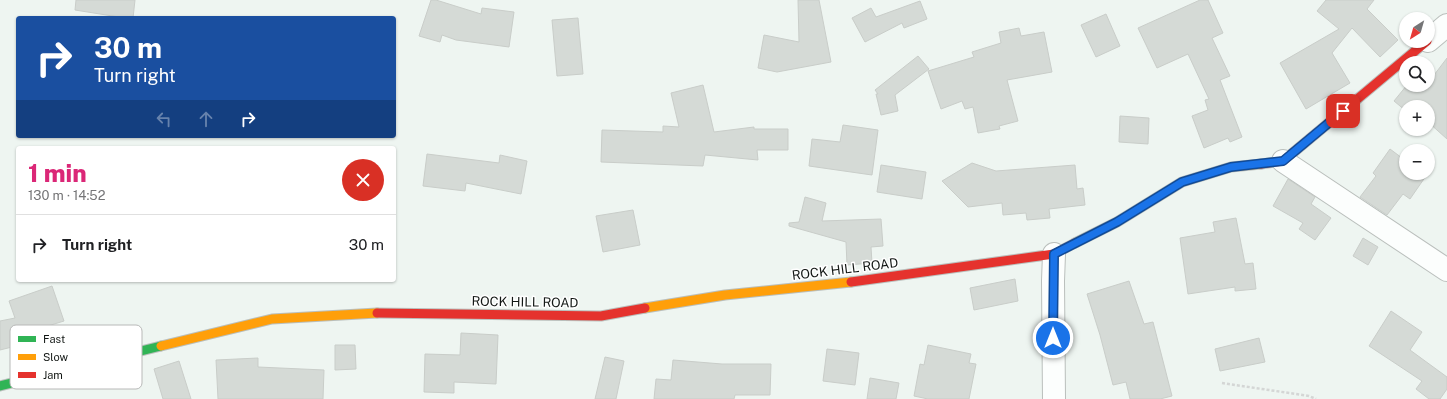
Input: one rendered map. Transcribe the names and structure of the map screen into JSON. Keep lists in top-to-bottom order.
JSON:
{
  "streets": {
    "street": ["ROCK HILL ROAD"]
  },
  "legend": ["Fast", "Slow", "Jam"],
  "north": "bottom left",
  "page": {
    "map_buttons": ["+", "−"],
    "turn": ["30 m", "Turn right"],
    "heading": ["1 min", "130 m · 14:52"],
    "list": [
      {
        "name": "Turn right",
        "value": "30 m"
      }
    ]
  }
}
